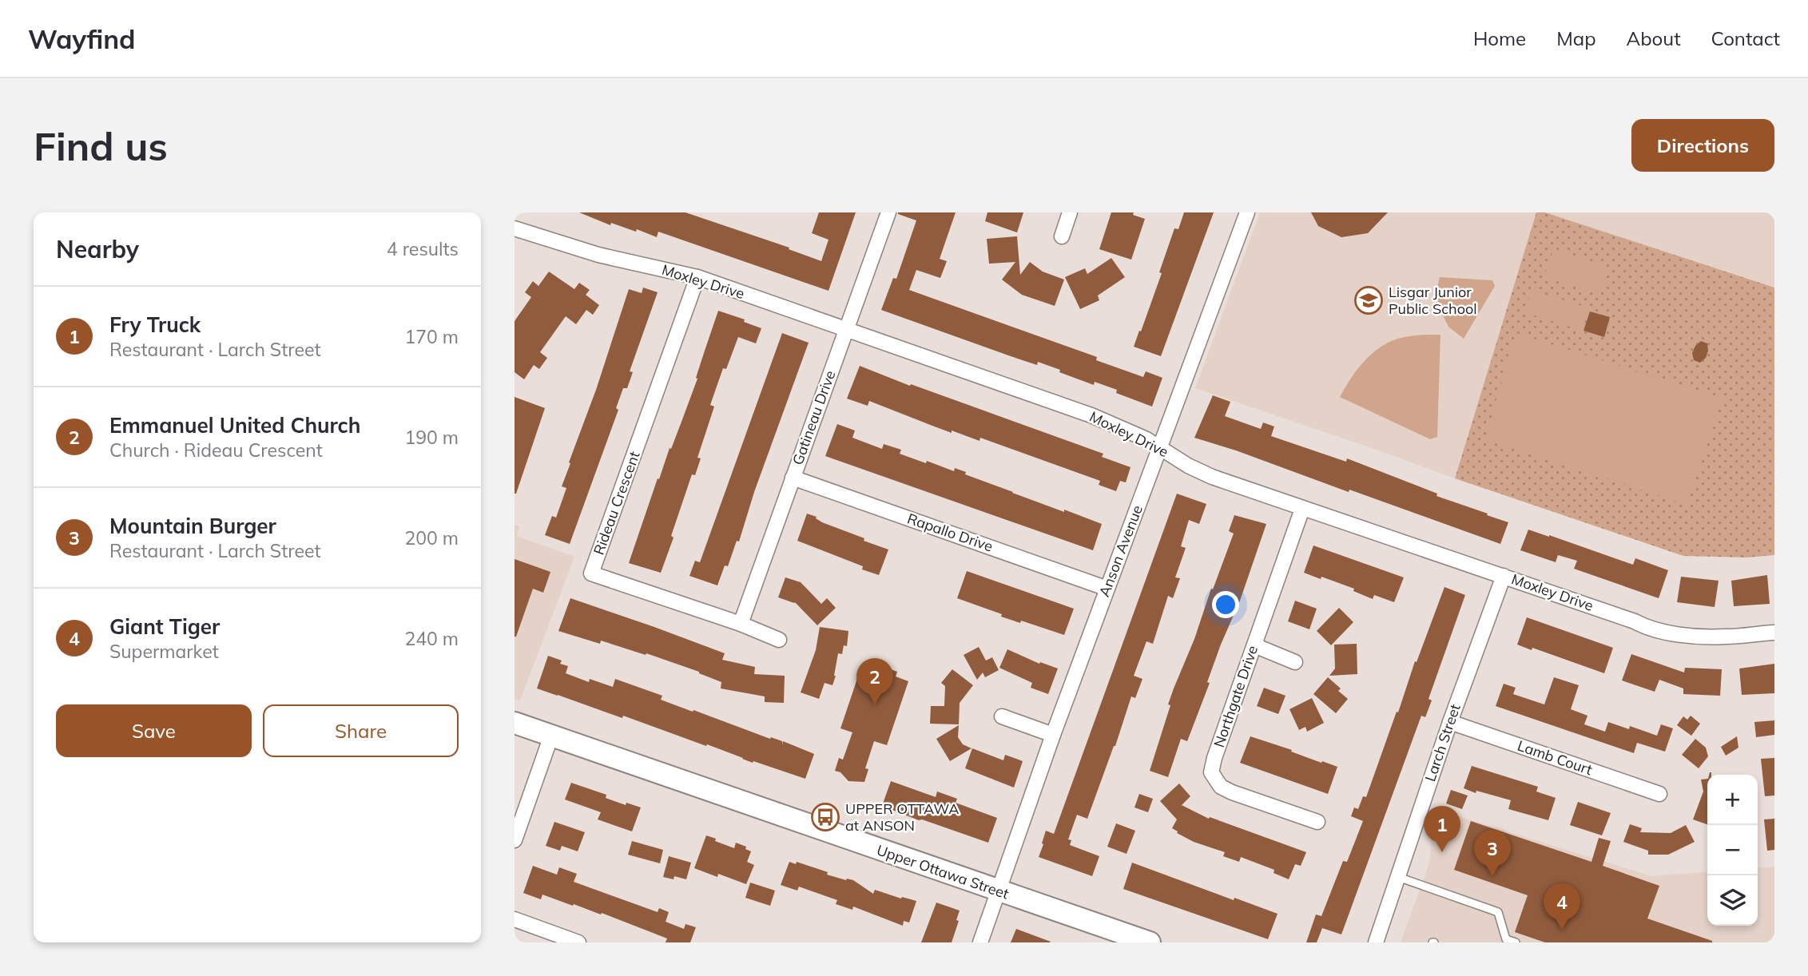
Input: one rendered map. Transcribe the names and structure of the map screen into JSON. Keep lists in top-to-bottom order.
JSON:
{
  "streets": {
    "main road": ["Upper Ottawa Street"],
    "street": [
      "Moxley Drive",
      "Gatineau Drive",
      "Rideau Crescent",
      "Rapallo Drive",
      "Anson Avenue",
      "Northgate Drive",
      "Larch Street",
      "Lamb Court"
    ]
  },
  "crossings": [
    ["Moxley Drive", "Gatineau Drive"],
    ["Moxley Drive", "Rideau Crescent"],
    ["Moxley Drive", "Anson Avenue"],
    ["Moxley Drive", "Northgate Drive"],
    ["Moxley Drive", "Larch Street"],
    ["Gatineau Drive", "Rideau Crescent"],
    ["Gatineau Drive", "Rapallo Drive"],
    ["Rapallo Drive", "Anson Avenue"],
    ["Anson Avenue", "Upper Ottawa Street"],
    ["Larch Street", "Lamb Court"]
  ],
  "places": {
    "school or university": ["Lisgar Junior Public School"],
    "bus stop": ["UPPER OTTAWA at ANSON"]
  },
  "page": {
    "header": "Wayfind",
    "nav": [
      "Home",
      "Map",
      "About",
      "Contact"
    ],
    "buttons": [
      "Directions",
      ["Save", "Share"]
    ],
    "title": "Find us",
    "heading": ["Nearby", "4 results"],
    "list": [
      {
        "mark": "1",
        "name": "Fry Truck",
        "note": "Restaurant · Larch Street",
        "value": "170 m"
      },
      {
        "mark": "2",
        "name": "Emmanuel United Church",
        "note": "Church · Rideau Crescent",
        "value": "190 m"
      },
      {
        "mark": "3",
        "name": "Mountain Burger",
        "note": "Restaurant · Larch Street",
        "value": "200 m"
      },
      {
        "mark": "4",
        "name": "Giant Tiger",
        "note": "Supermarket",
        "value": "240 m"
      }
    ],
    "pins": [
      "2",
      "1",
      "3",
      "4"
    ],
    "map_buttons": ["+", "−"]
  }
}
